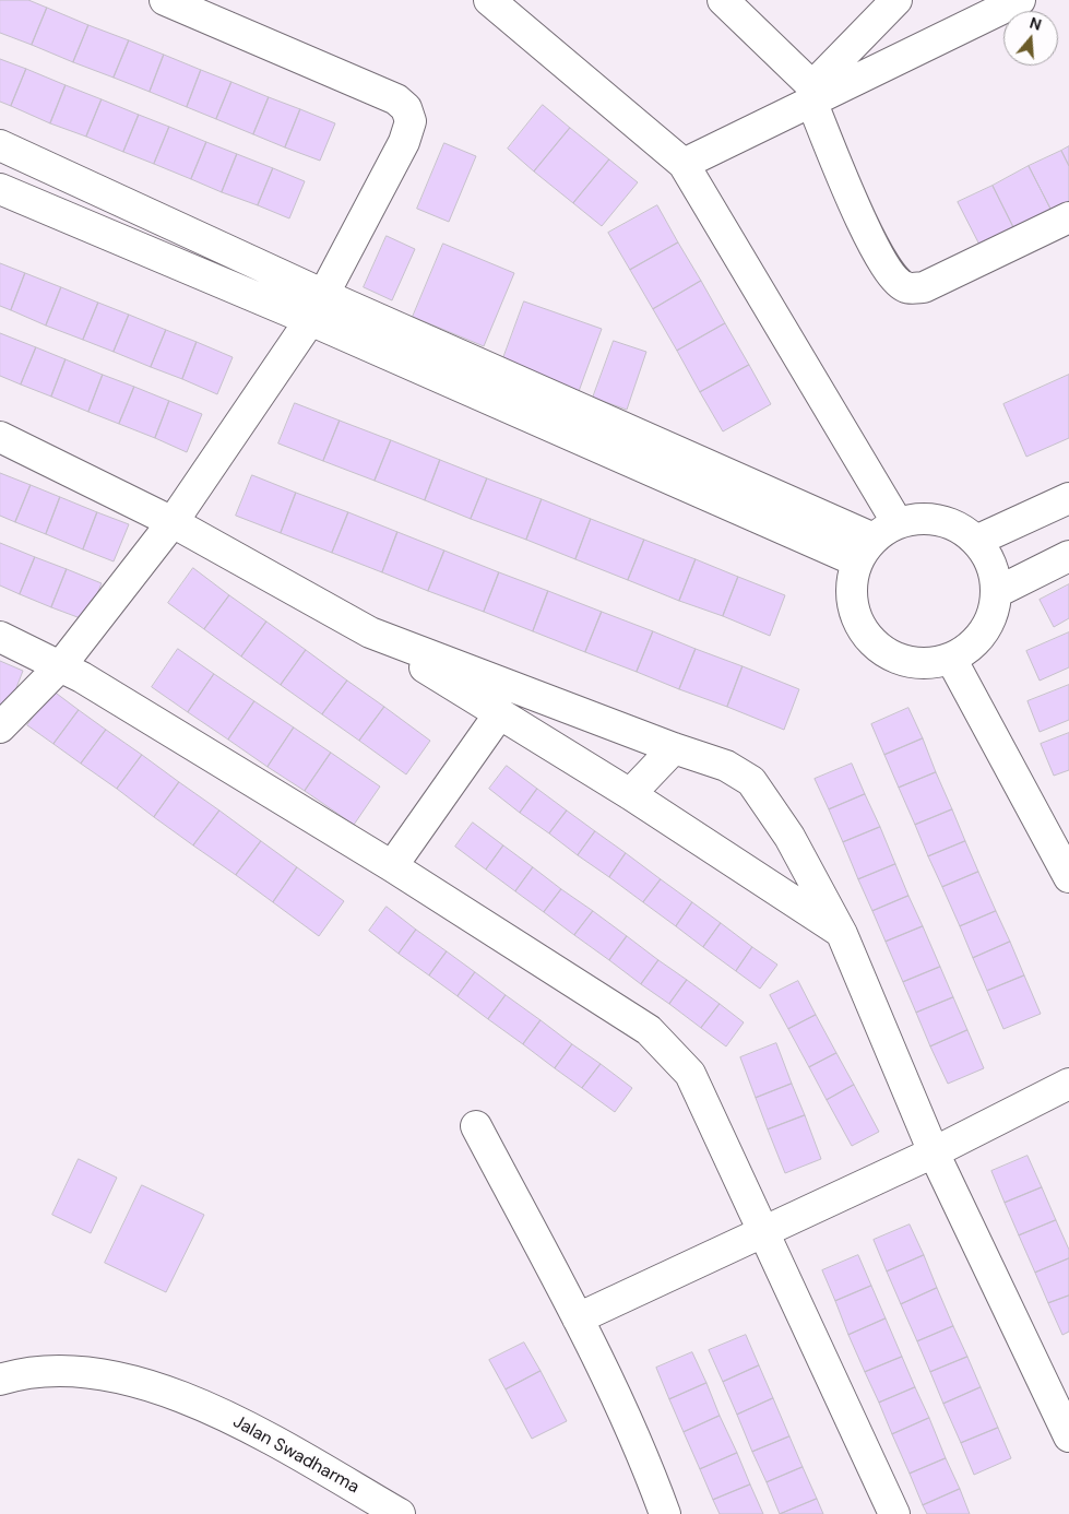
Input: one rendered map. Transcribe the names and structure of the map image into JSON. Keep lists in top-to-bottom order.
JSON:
{
  "streets": {
    "street": ["Jalan Swadharma"]
  },
  "north": "top"
}
